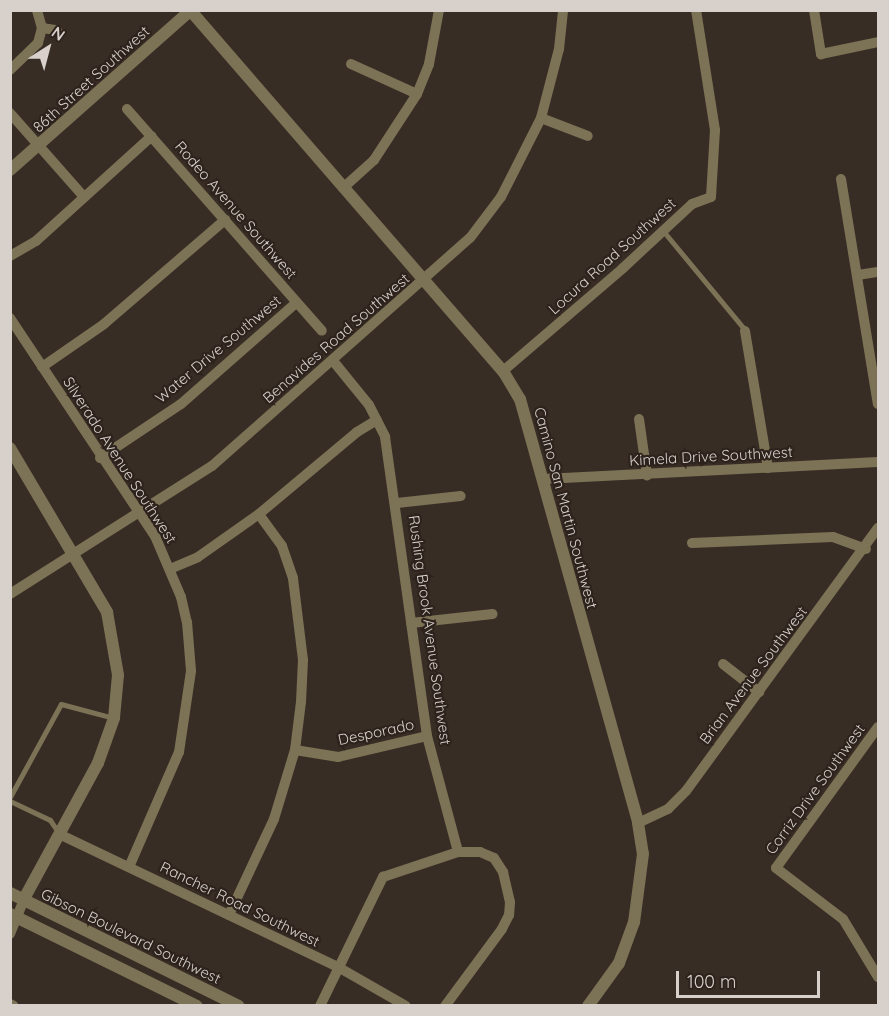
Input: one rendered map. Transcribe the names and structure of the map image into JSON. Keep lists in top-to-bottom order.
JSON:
{
  "streets": {
    "street": [
      "86th Street Southwest",
      "Rodeo Avenue Southwest",
      "Locura Road Southwest",
      "Benavides Road Southwest",
      "Water Drive Southwest",
      "Kimela Drive Southwest",
      "Silverado Avenue Southwest",
      "Camino San Martin Southwest",
      "Rushing Brook Avenue Southwest",
      "Brian Avenue Southwest",
      "Desporado",
      "Corriz Drive Southwest",
      "Rancher Road Southwest",
      "Gibson Boulevard Southwest"
    ]
  },
  "crossings": [
    ["86th Street Southwest", "Camino San Martin Southwest"],
    ["Rodeo Avenue Southwest", "Water Drive Southwest"],
    ["Locura Road Southwest", "Camino San Martin Southwest"],
    ["Benavides Road Southwest", "Silverado Avenue Southwest"],
    ["Benavides Road Southwest", "Camino San Martin Southwest"],
    ["Benavides Road Southwest", "Rushing Brook Avenue Southwest"],
    ["Water Drive Southwest", "Silverado Avenue Southwest"],
    ["Kimela Drive Southwest", "Camino San Martin Southwest"],
    ["Silverado Avenue Southwest", "Rancher Road Southwest"],
    ["Camino San Martin Southwest", "Brian Avenue Southwest"],
    ["Rushing Brook Avenue Southwest", "Desporado"]
  ],
  "scale_bar": "100 m",
  "north": "top right"
}
